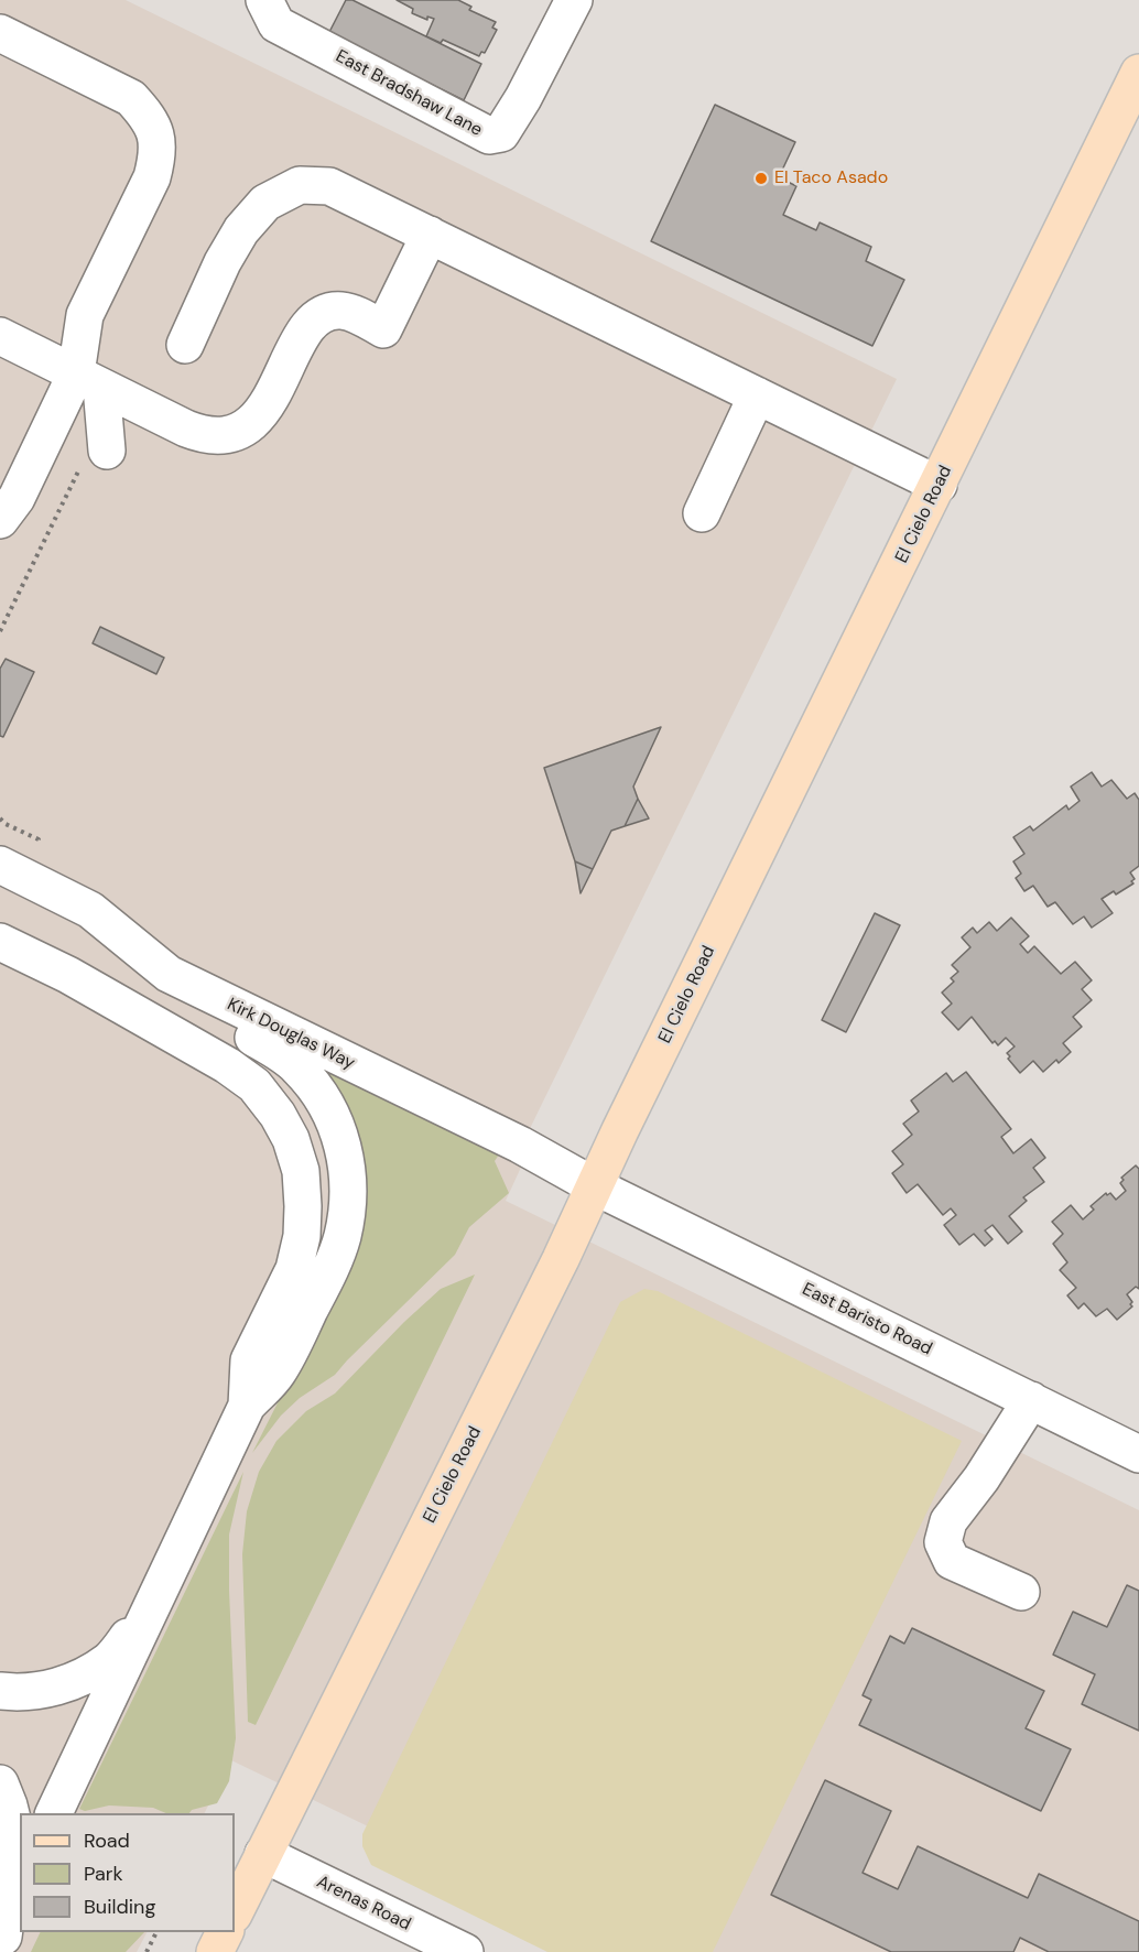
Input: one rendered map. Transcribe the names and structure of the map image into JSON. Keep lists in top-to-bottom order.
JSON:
{
  "streets": {
    "main road": ["El Cielo Road"],
    "street": [
      "East Bradshaw Lane",
      "Kirk Douglas Way",
      "East Baristo Road",
      "Arenas Road"
    ]
  },
  "crossings": [
    ["El Cielo Road", "Kirk Douglas Way"],
    ["El Cielo Road", "East Baristo Road"],
    ["El Cielo Road", "Arenas Road"],
    ["Kirk Douglas Way", "East Baristo Road"]
  ],
  "places": ["El Taco Asado"],
  "legend": ["Road", "Park", "Building"]
}
